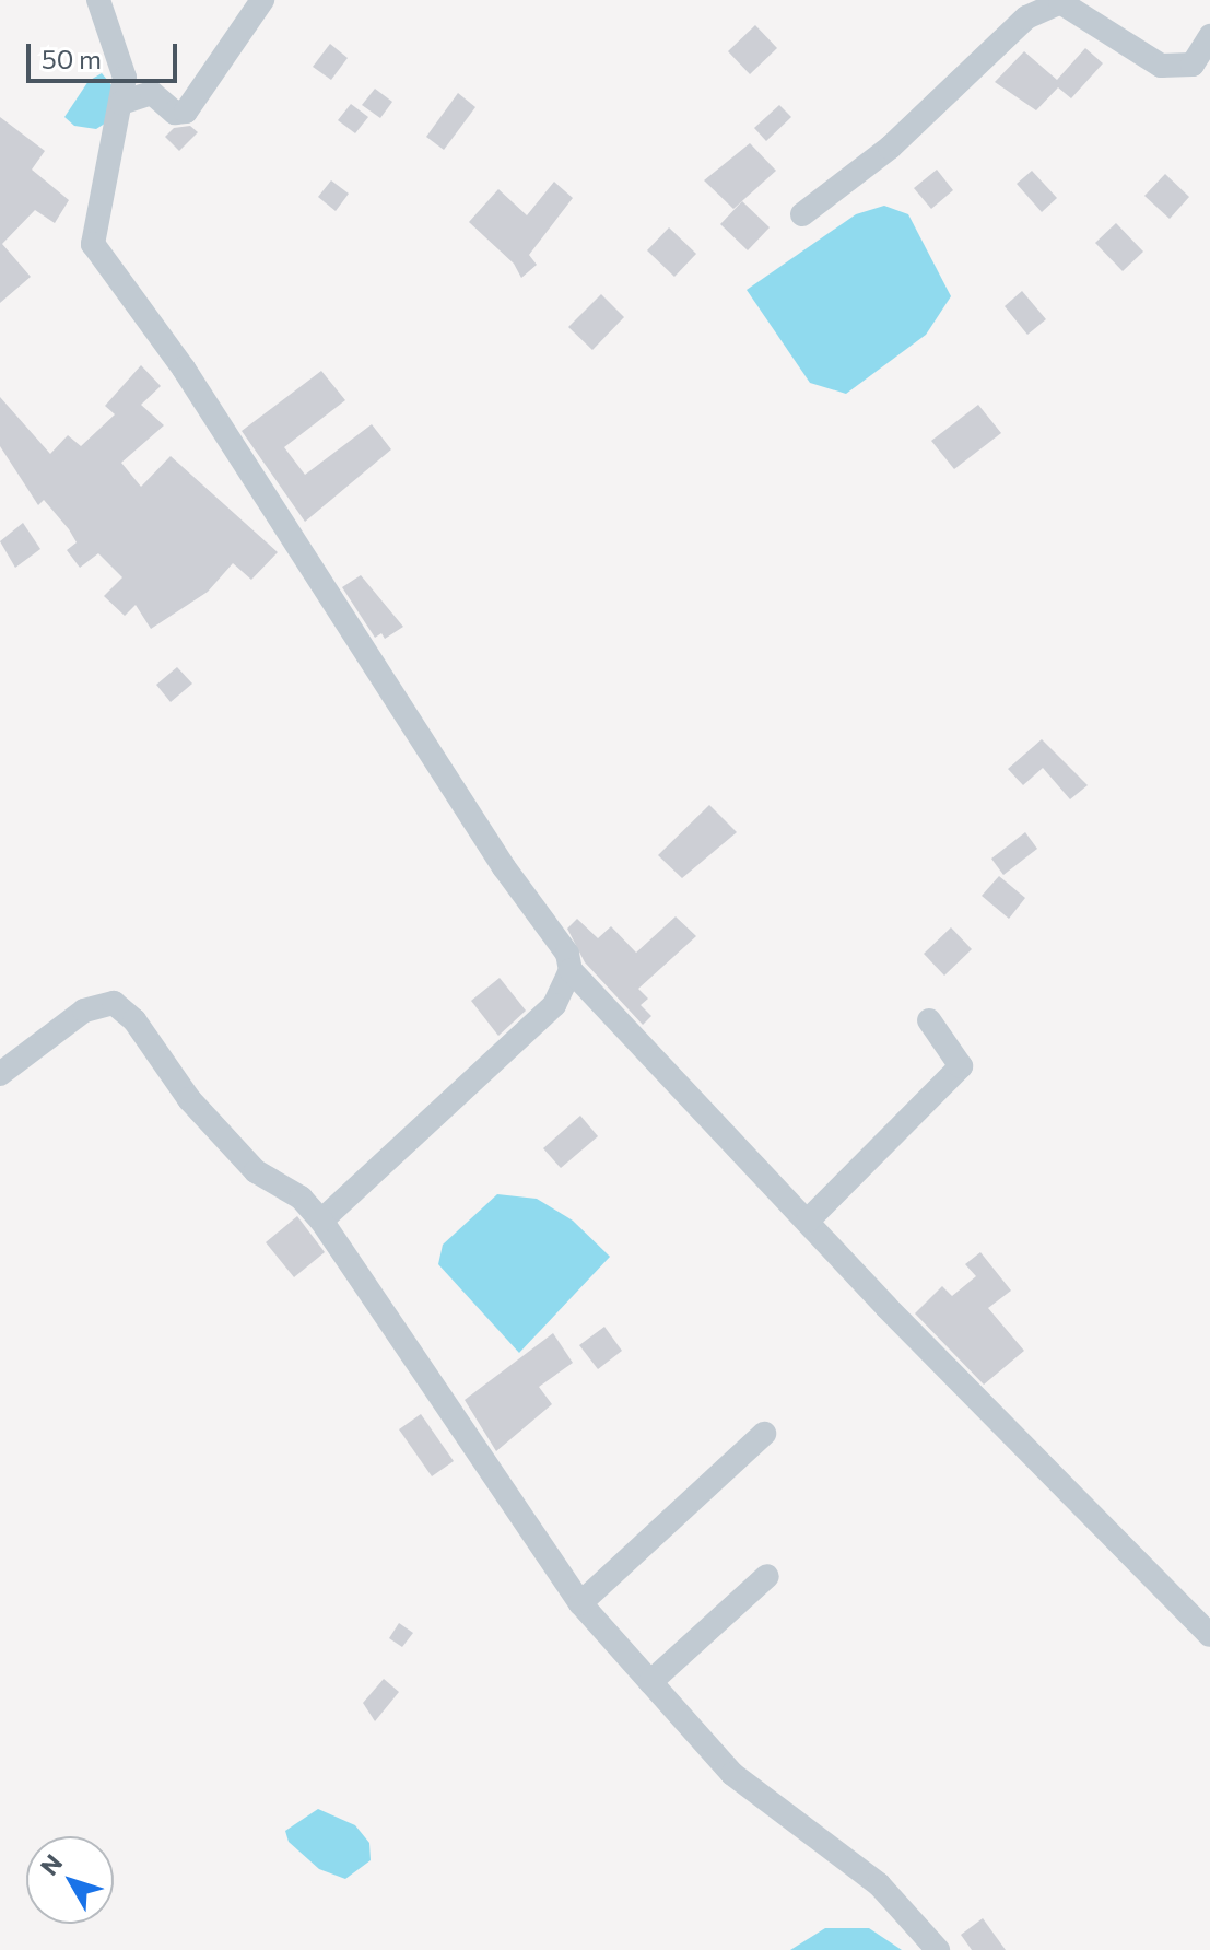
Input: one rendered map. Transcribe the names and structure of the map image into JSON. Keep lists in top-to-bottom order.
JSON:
{
  "scale_bar": "50 m",
  "north": "top left"
}
